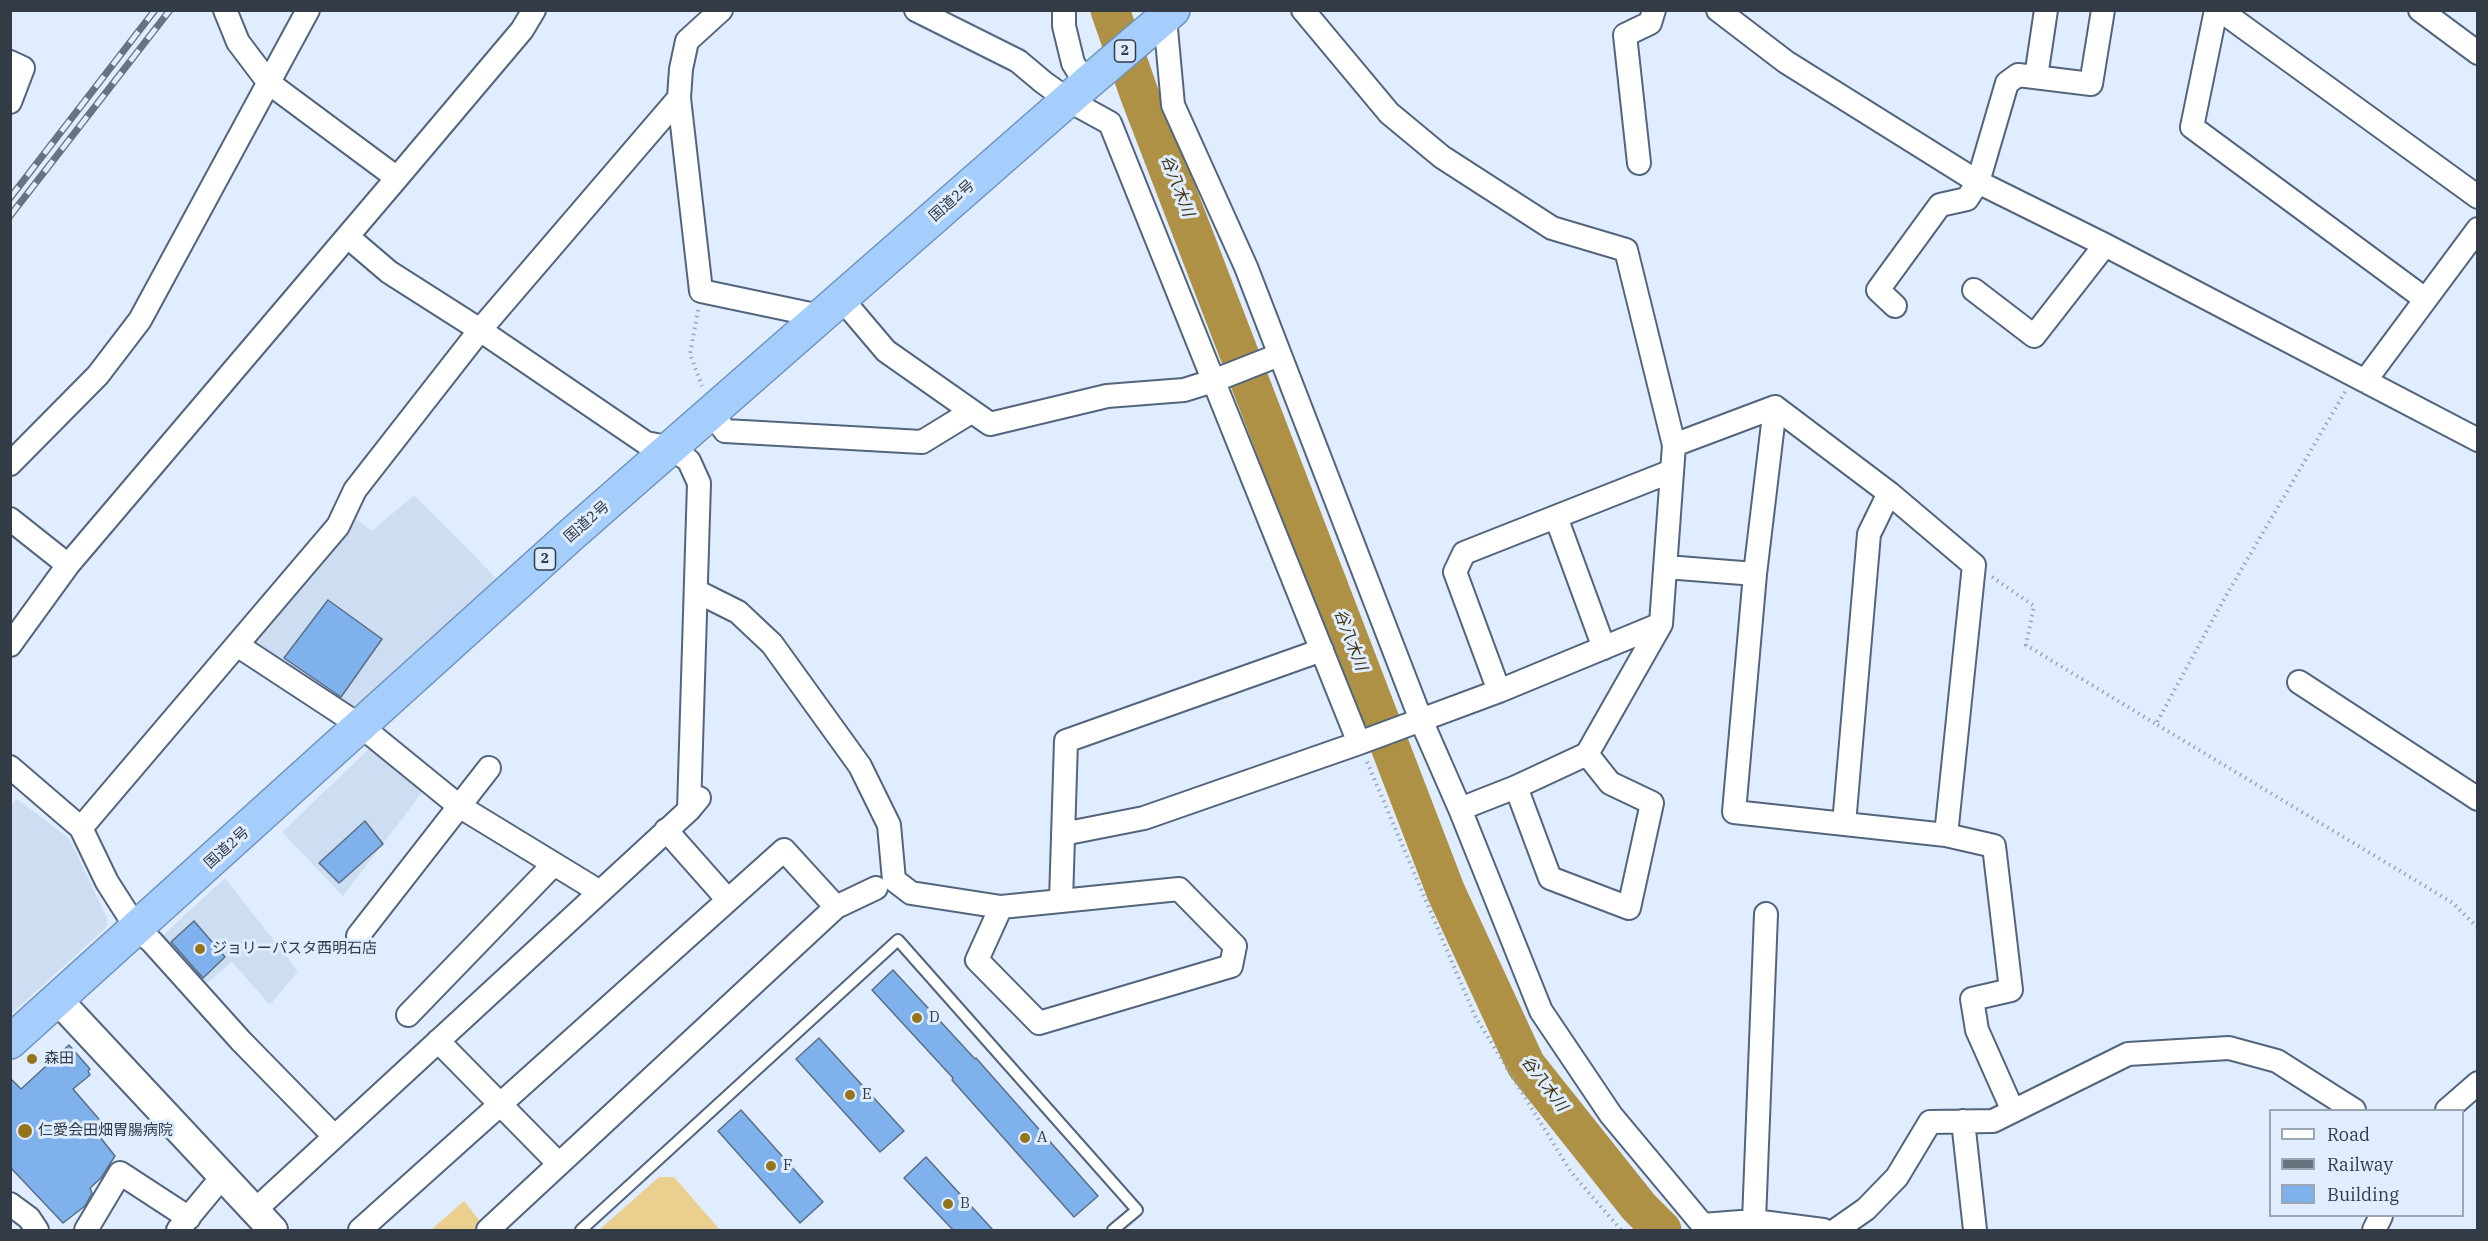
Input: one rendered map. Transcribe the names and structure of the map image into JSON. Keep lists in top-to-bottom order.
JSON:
{
  "streets": {
    "highway": ["2", "国道2号"]
  },
  "water": ["谷八木川"],
  "places": [
    "ジョリーパスタ西明石店",
    "D",
    "森田",
    "E",
    "仁愛会田畑胃腸病院",
    "A",
    "F",
    "B"
  ],
  "legend": ["Road", "Railway", "Building"]
}
